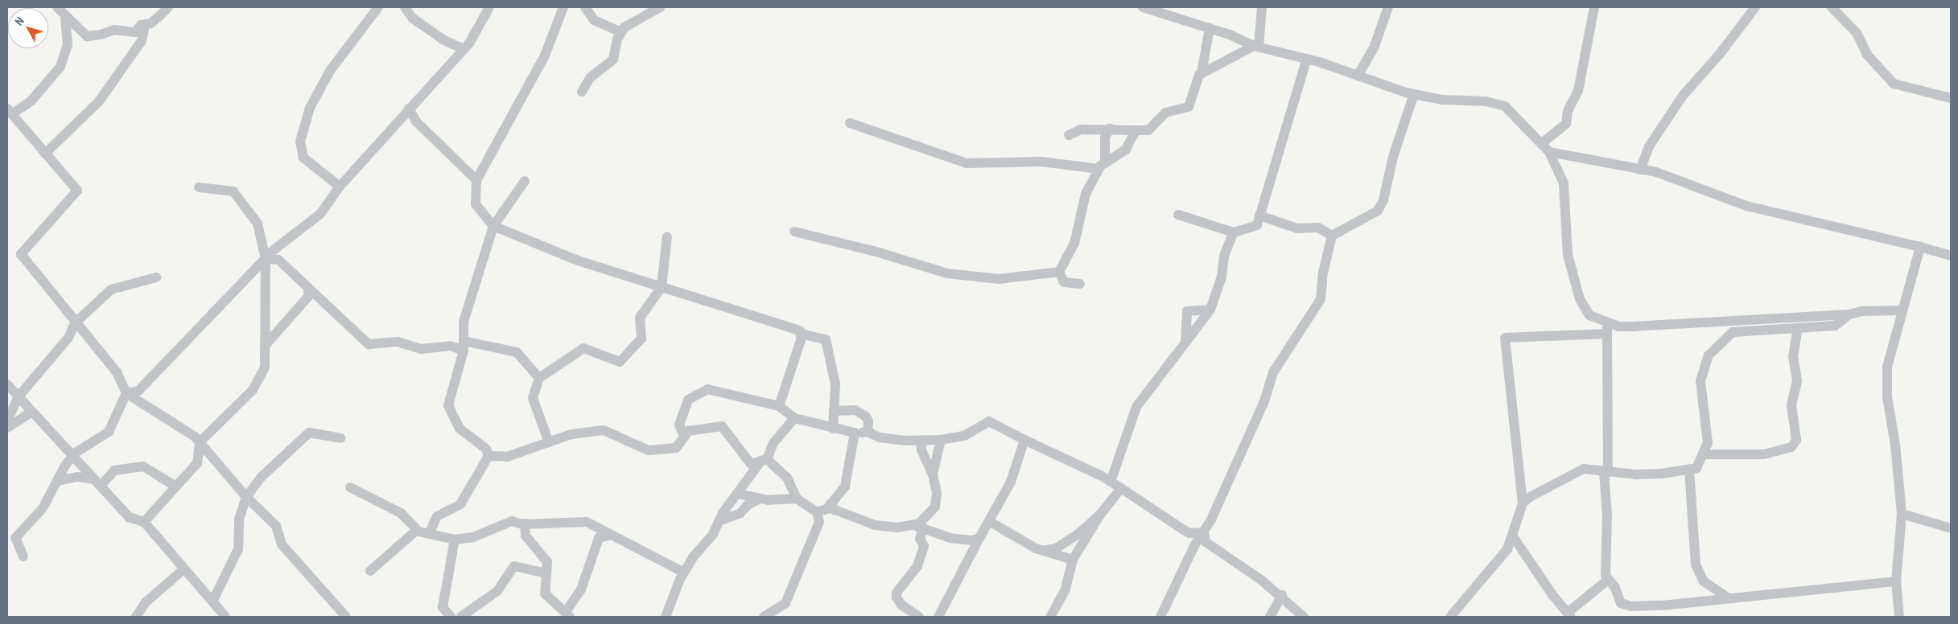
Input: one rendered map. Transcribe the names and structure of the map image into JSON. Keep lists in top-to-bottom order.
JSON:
{
  "north": "top left"
}
